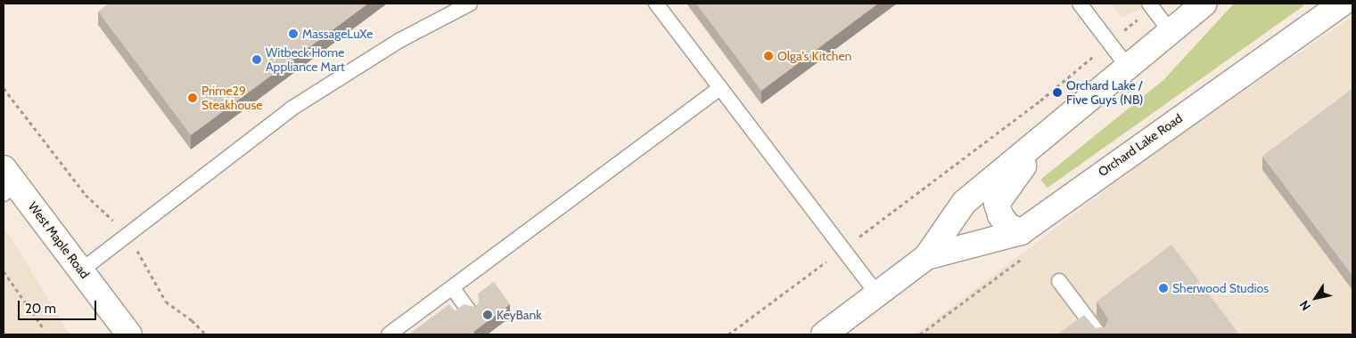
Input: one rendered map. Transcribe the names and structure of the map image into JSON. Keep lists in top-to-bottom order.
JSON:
{
  "streets": {
    "main road": ["Orchard Lake Road", "West Maple Road"]
  },
  "places": [
    "MassageLuXe",
    "Olga's Kitchen",
    "Witbeck Home Appliance Mart",
    "Orchard Lake / Five Guys (NB)",
    "Prime29 Steakhouse",
    "Sherwood Studios",
    "KeyBank"
  ],
  "scale_bar": "20 m",
  "north": "bottom left"
}
